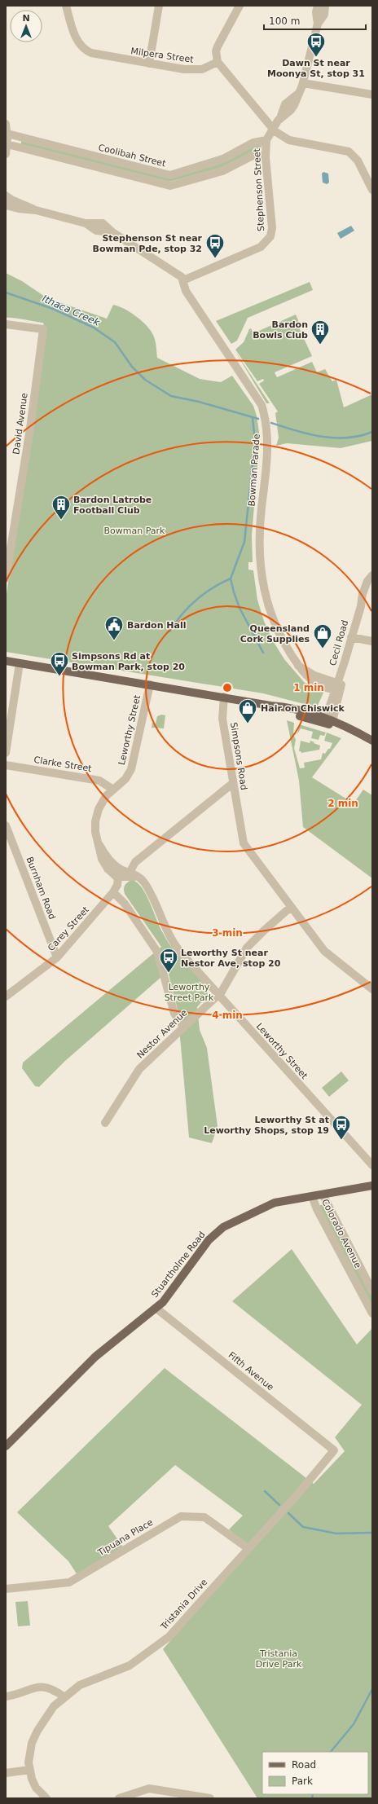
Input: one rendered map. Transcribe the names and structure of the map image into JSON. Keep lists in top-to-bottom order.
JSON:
{
  "streets": {
    "main road": ["Stuartholme Road"],
    "street": [
      "Milpera Street",
      "Coolibah Street",
      "Stephenson Street",
      "David Avenue",
      "Bowman Parade",
      "Cecil Road",
      "Leworthy Street",
      "Simpsons Road",
      "Clarke Street",
      "Burnham Road",
      "Carey Street",
      "Nestor Avenue",
      "Colorado Avenue",
      "Fifth Avenue",
      "Tipuana Place",
      "Tristania Drive"
    ]
  },
  "crossings": [
    ["Coolibah Street", "Stephenson Street"],
    ["Stephenson Street", "Bowman Parade"],
    ["Bowman Parade", "Cecil Road"],
    ["Leworthy Street", "Clarke Street"],
    ["Leworthy Street", "Carey Street"],
    ["Leworthy Street", "Nestor Avenue"],
    ["Simpsons Road", "Nestor Avenue"],
    ["Burnham Road", "Carey Street"],
    ["Colorado Avenue", "Stuartholme Road"],
    ["Stuartholme Road", "Fifth Avenue"],
    ["Fifth Avenue", "Tristania Drive"],
    ["Tipuana Place", "Tristania Drive"]
  ],
  "water": ["Ithaca Creek"],
  "parks": ["Bowman Park", "Leworthy Street Park", "Tristania Drive Park"],
  "places": {
    "bus stop": [
      "Dawn St near Moonya St, stop 31",
      "Stephenson St near Bowman Pde, stop 32",
      "Simpsons Rd at Bowman Park, stop 20",
      "Leworthy St near Nestor Ave, stop 20",
      "Leworthy St at Leworthy Shops, stop 19"
    ],
    "building": ["Bardon Bowls Club", "Bardon Latrobe Football Club"],
    "public building": ["Bardon Hall"],
    "shop": ["Queensland Cork Supplies", "Hair on Chiswick"]
  },
  "legend": ["Road", "Park"],
  "scale_bar": "100 m",
  "north": "top",
  "rings": [
    "1 min",
    "2 min",
    "3 min",
    "4 min"
  ]
}
